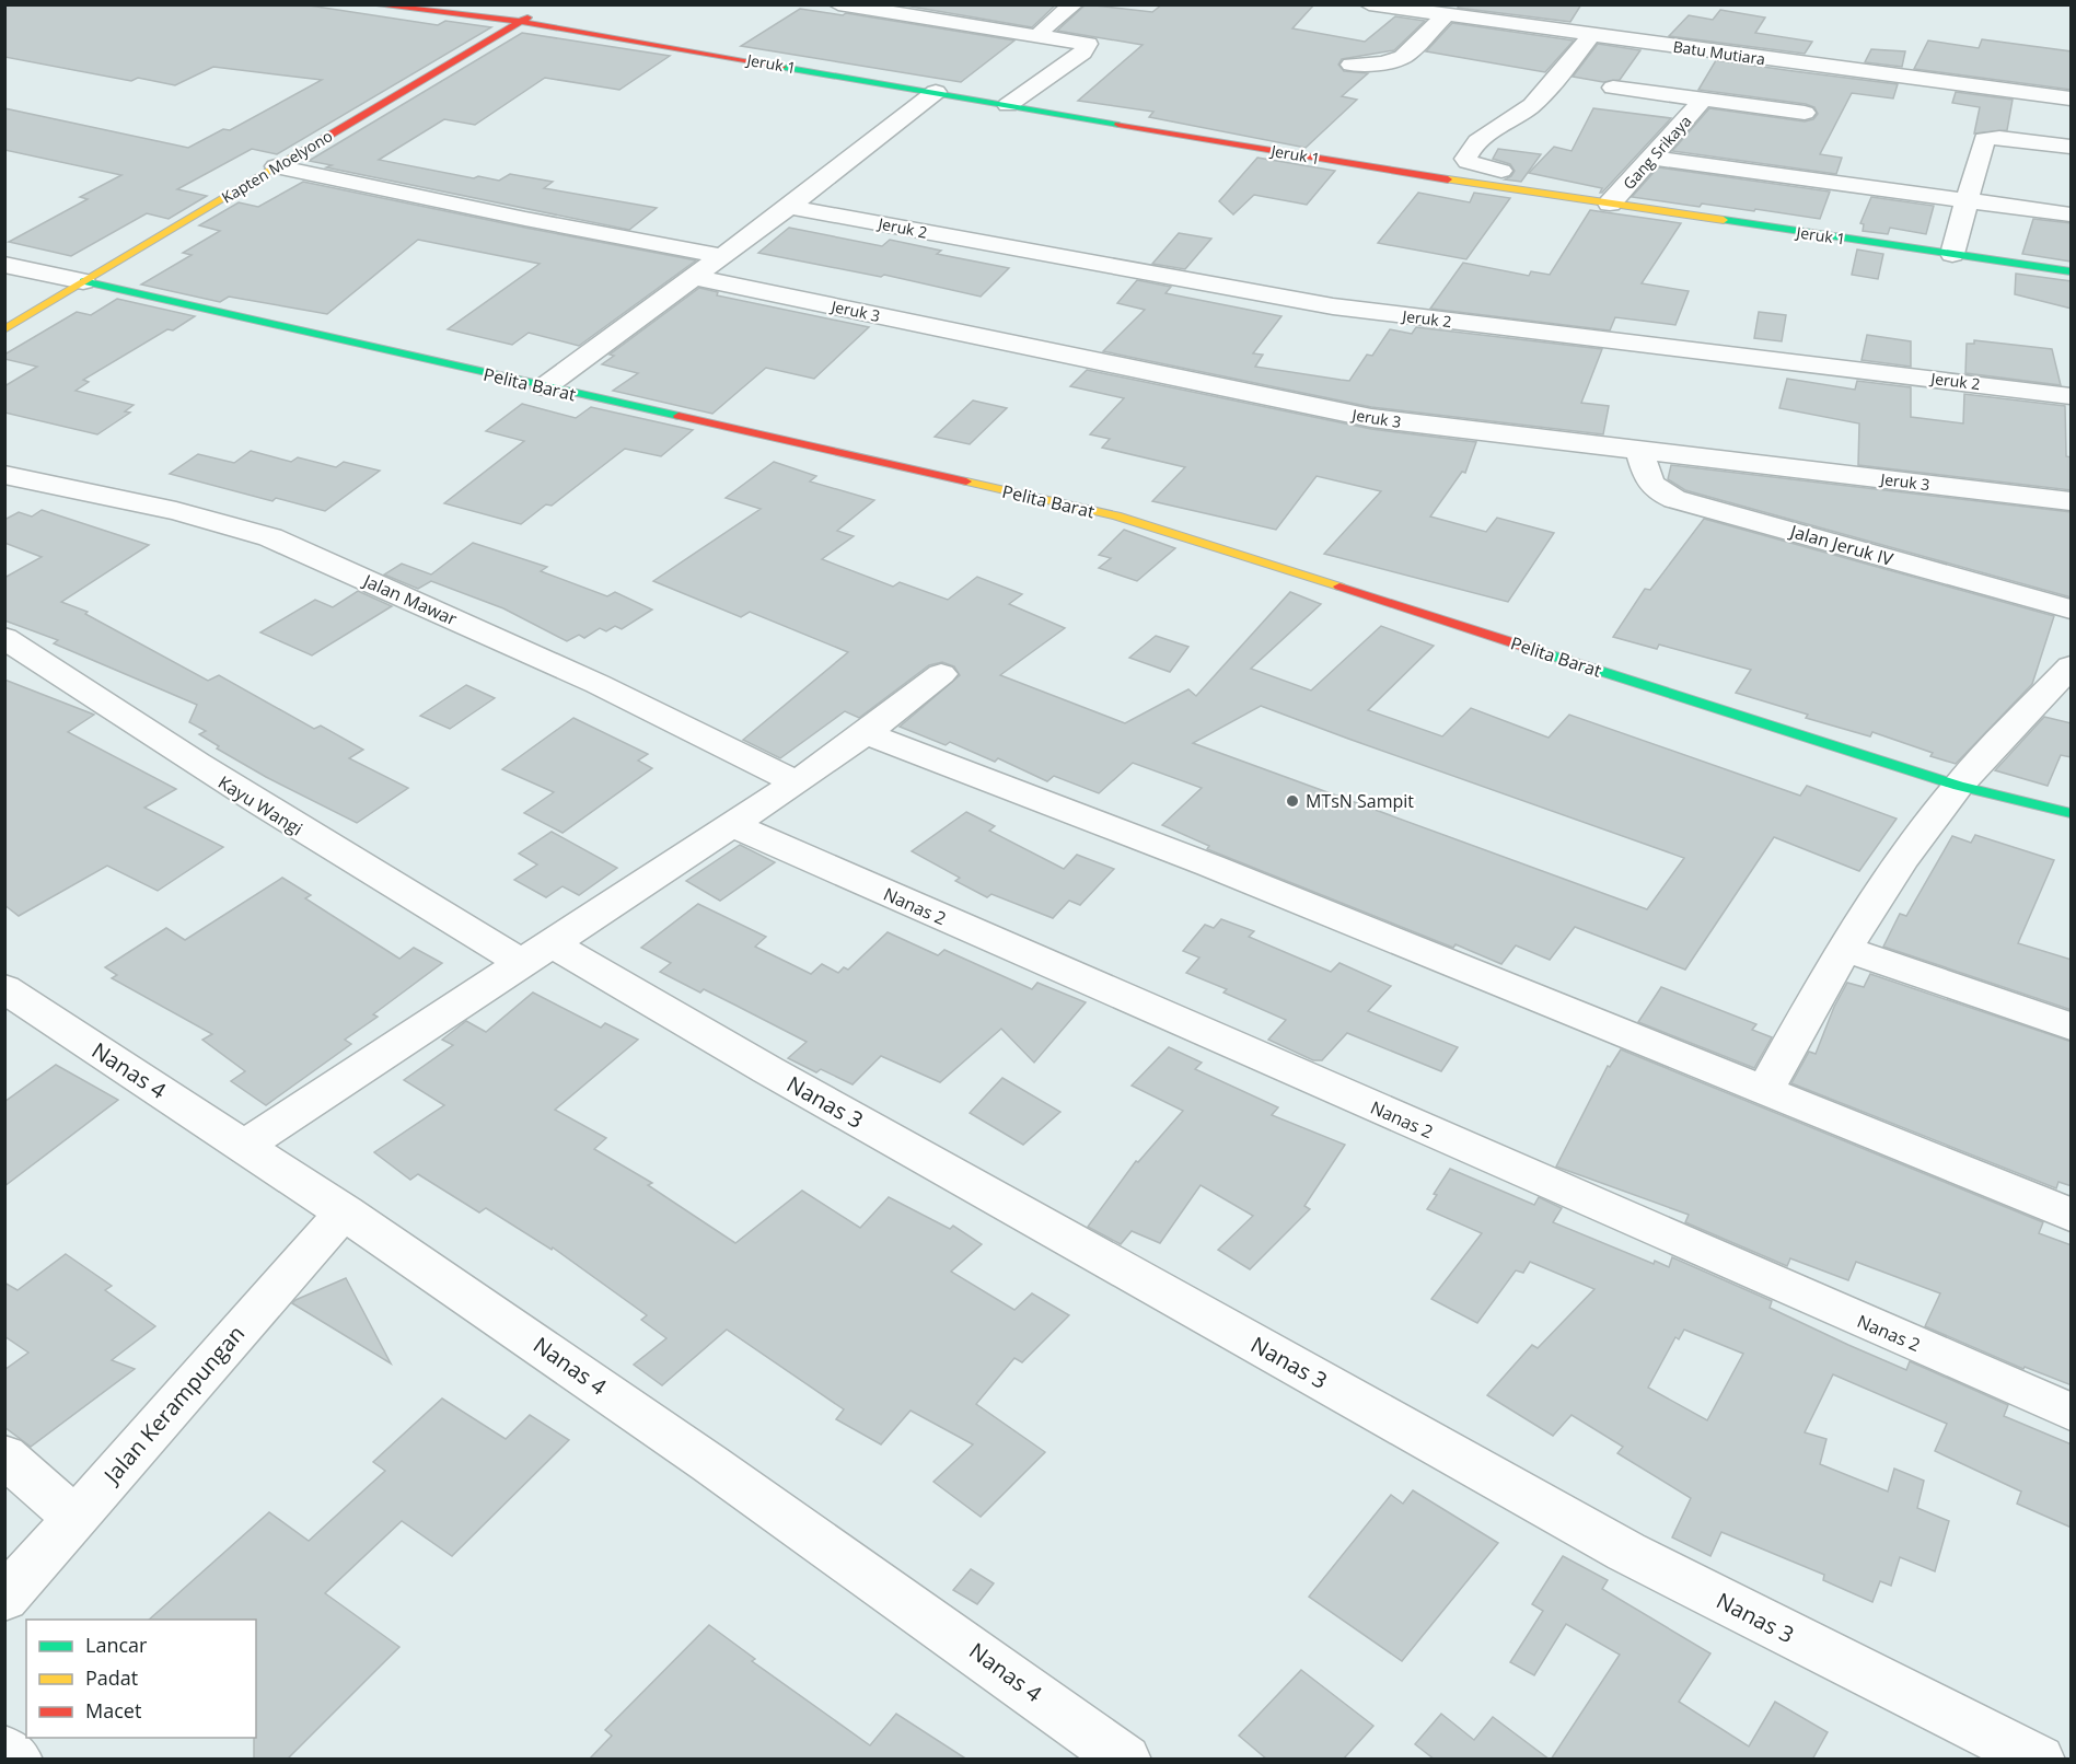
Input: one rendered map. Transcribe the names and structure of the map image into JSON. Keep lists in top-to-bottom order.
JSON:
{
  "streets": {
    "street": [
      "Batu Mutiara",
      "Jeruk 1",
      "Gang Srikaya",
      "Kapten Moelyono",
      "Jeruk 2",
      "Jeruk 3",
      "Pelita Barat",
      "Jalan Jeruk IV",
      "Jalan Mawar",
      "Kayu Wangi",
      "Nanas 2",
      "Nanas 4",
      "Nanas 3",
      "Jalan Kerampungan"
    ]
  },
  "crossings": [
    ["Jeruk 1", "Gang Srikaya"],
    ["Jeruk 1", "Kapten Moelyono"],
    ["Kapten Moelyono", "Pelita Barat"],
    ["Jeruk 3", "Jalan Jeruk IV"],
    ["Kayu Wangi", "Nanas 3"],
    ["Nanas 4", "Jalan Kerampungan"]
  ],
  "places": ["MTsN Sampit"],
  "legend": ["Lancar", "Padat", "Macet"]
}
